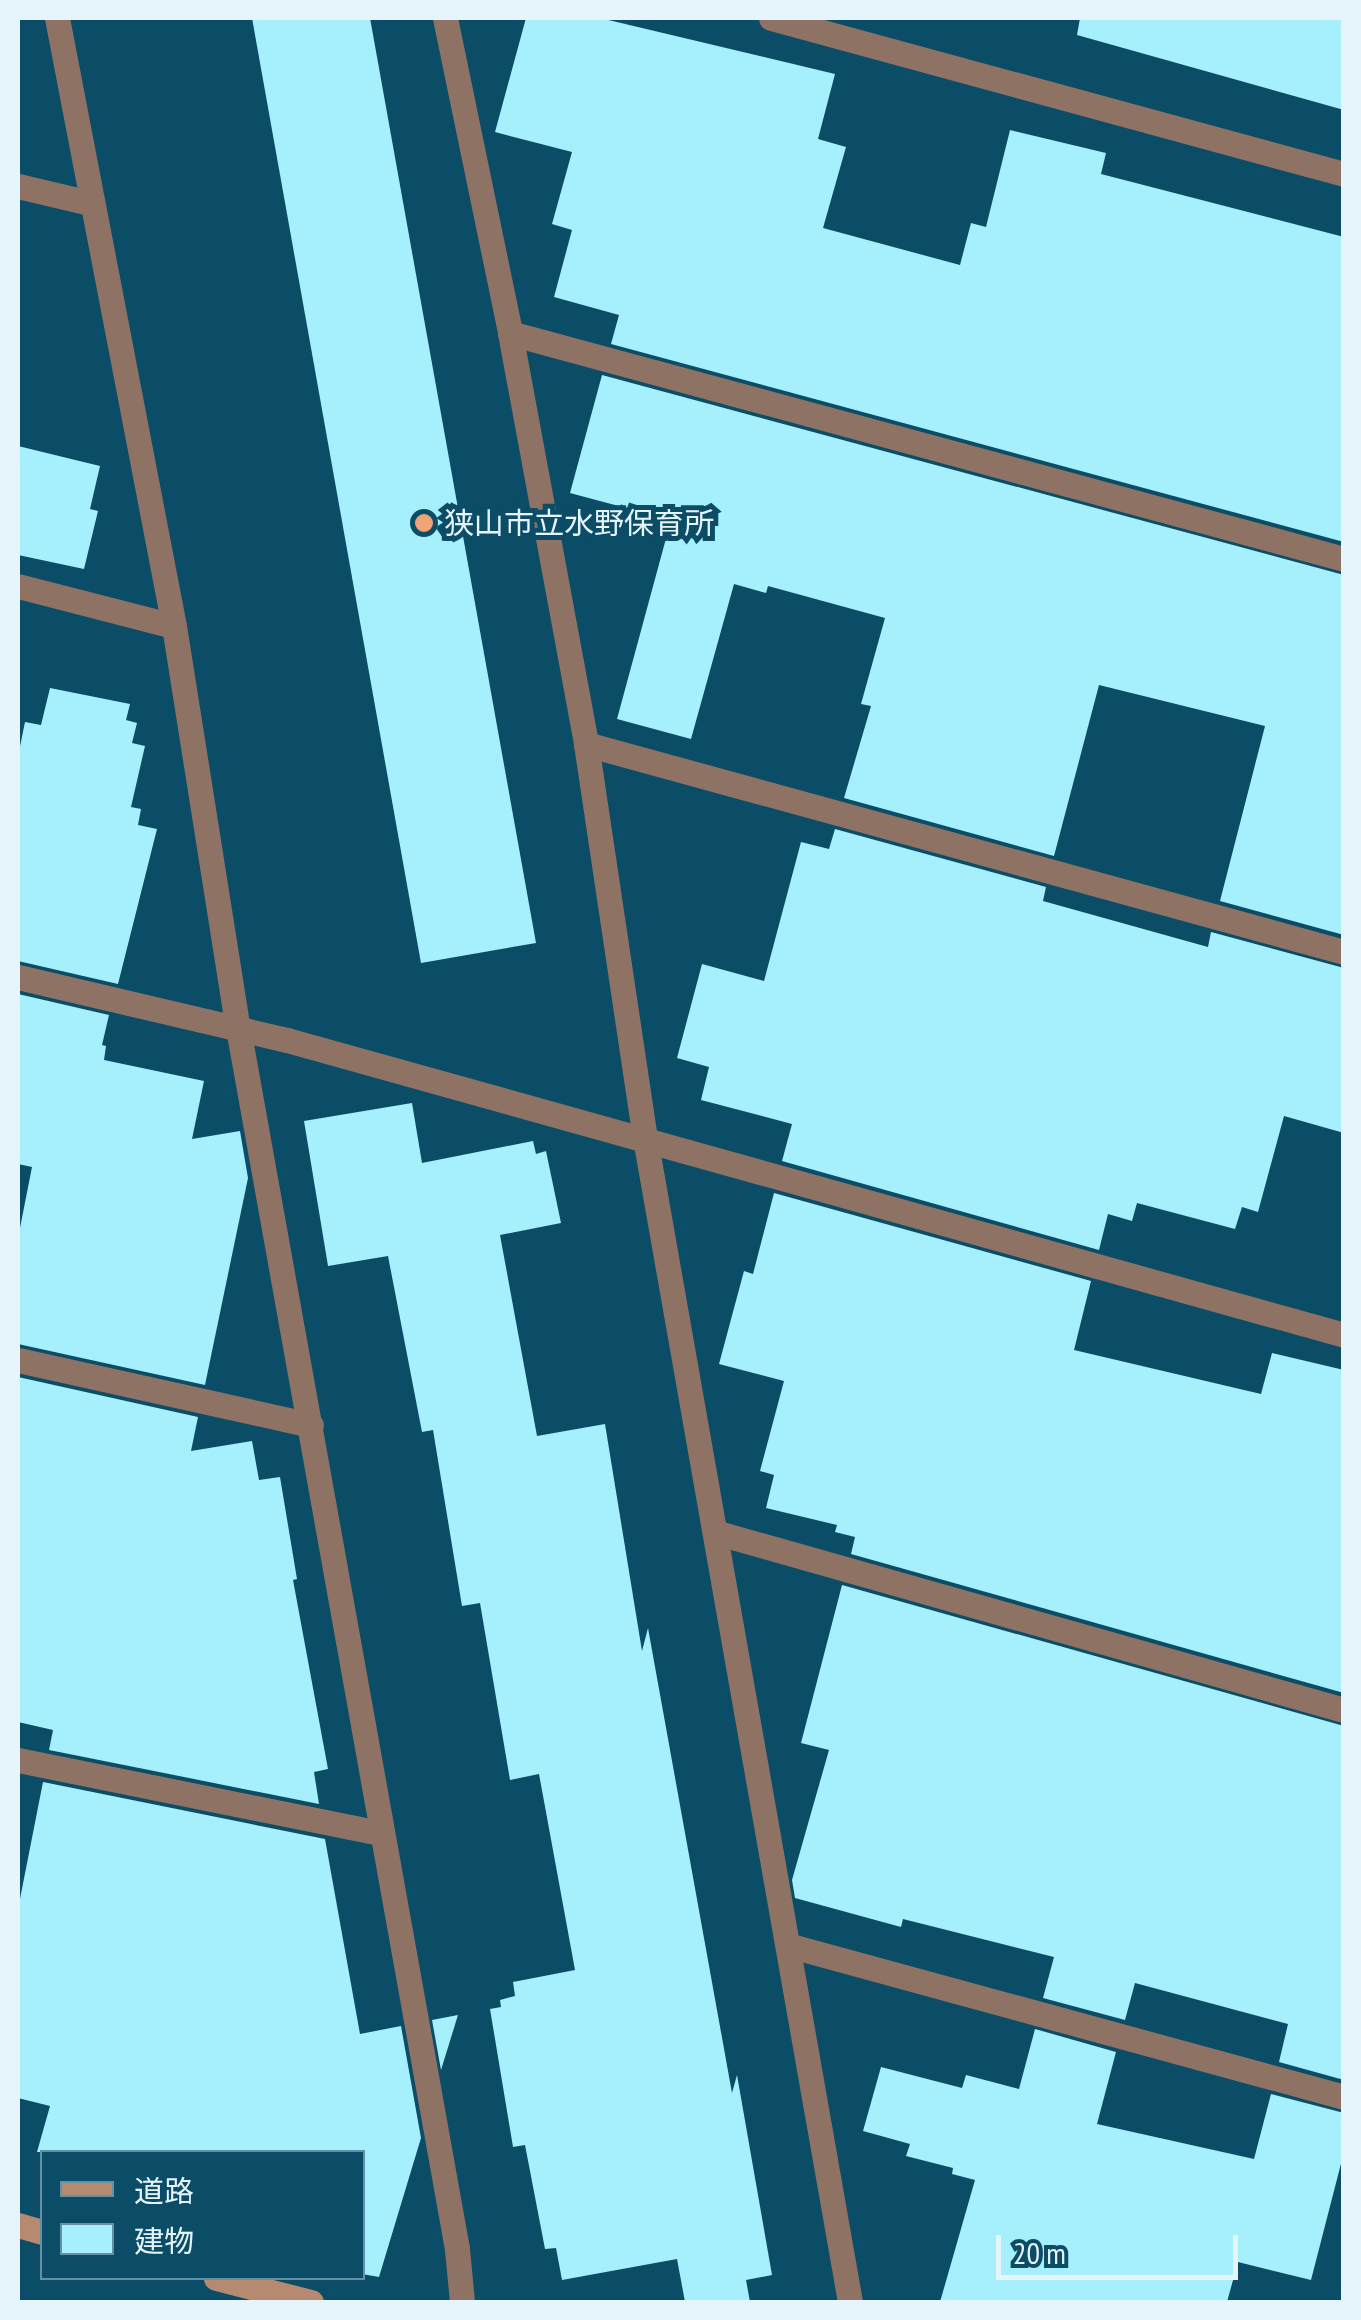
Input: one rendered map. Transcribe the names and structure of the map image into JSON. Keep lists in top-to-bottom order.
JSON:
{
  "places": ["狭山市立水野保育所"],
  "legend": ["道路", "建物"],
  "scale_bar": "20 m"
}
